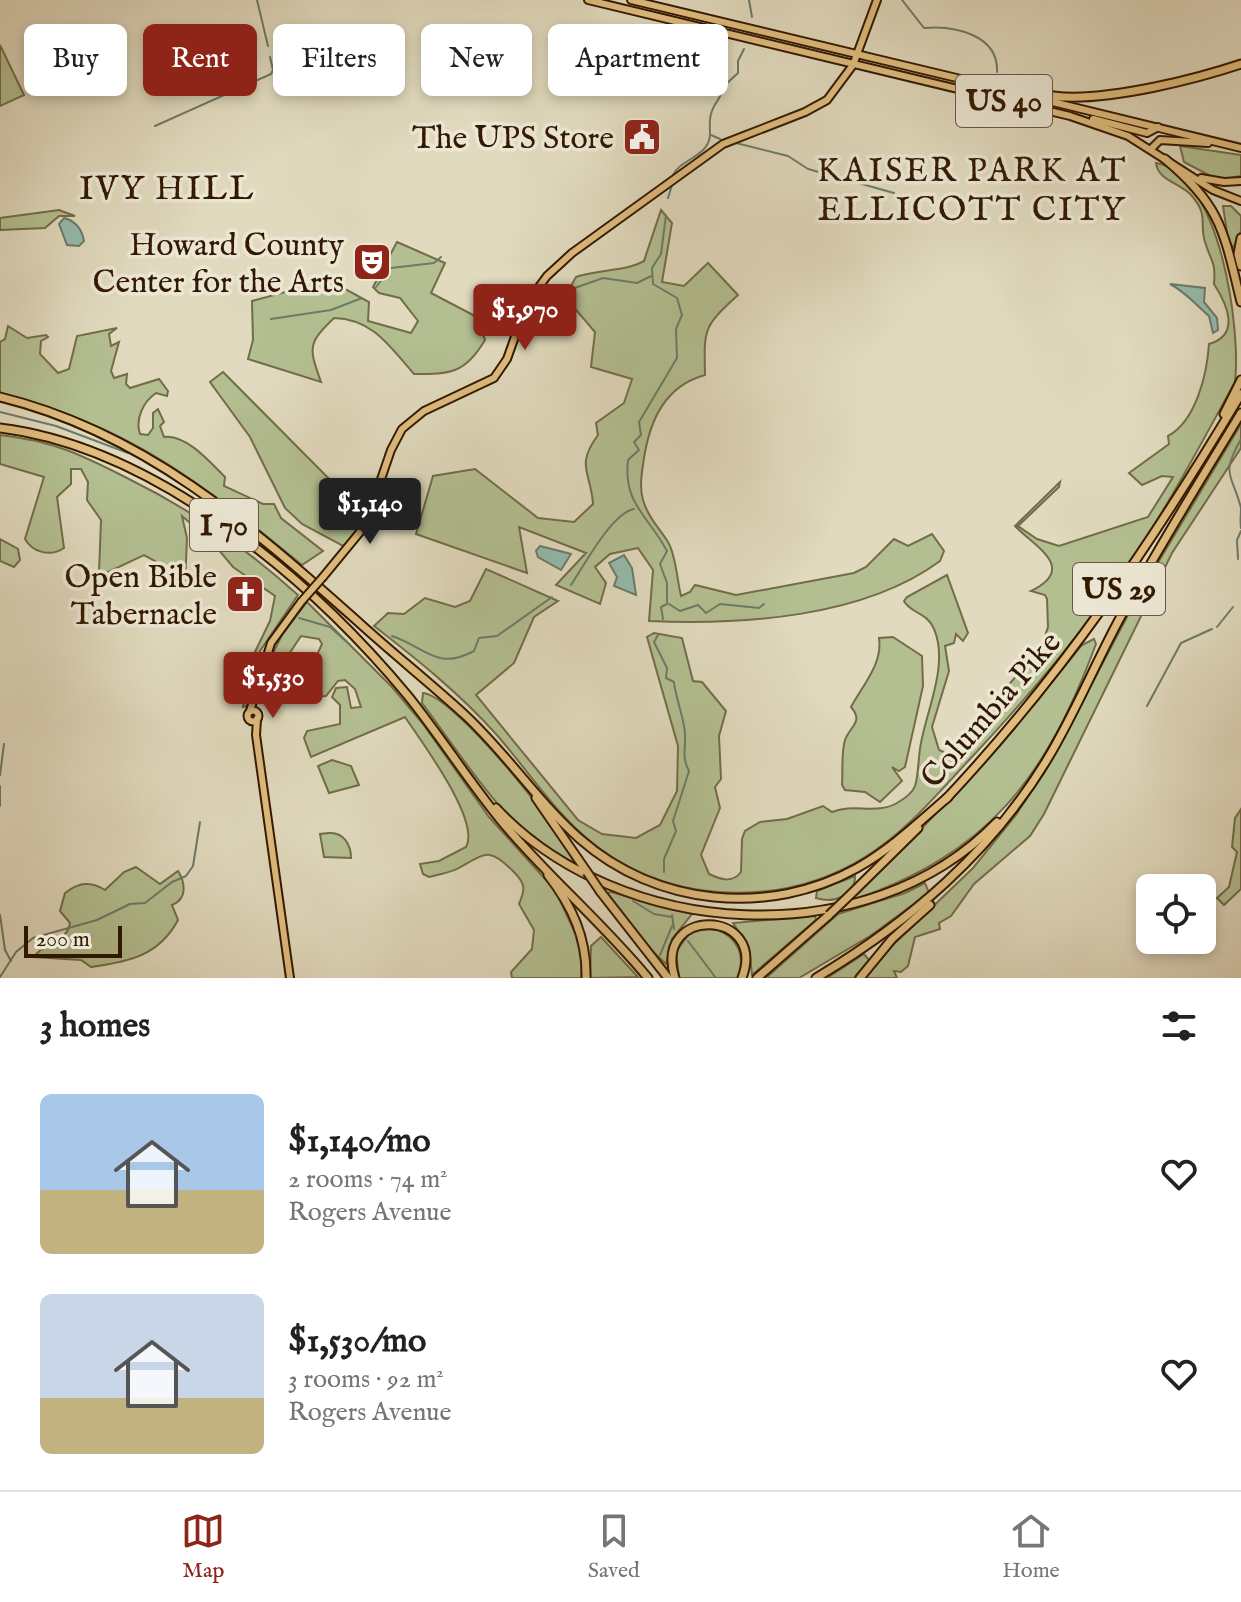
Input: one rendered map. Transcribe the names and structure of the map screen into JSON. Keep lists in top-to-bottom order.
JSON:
{
  "streets": {
    "highway": ["I 70", "US 29", "Columbia Pike"],
    "main road": ["US 40"]
  },
  "districts": ["KAISER PARK AT ELLICOTT CITY", "IVY HILL"],
  "places": {
    "public building": ["The UPS Store"],
    "theatre": ["Howard County Center for the Arts"],
    "church": ["Open Bible Tabernacle"]
  },
  "scale_bar": "200 m",
  "page": {
    "chip": [
      "Buy",
      "Rent",
      "Filters",
      "New",
      "Apartment"
    ],
    "price": ["$1,970", "$1,140", "$1,530"],
    "scale": "200 m",
    "heading": "3 homes",
    "list": [
      {
        "name": "$1,140/mo",
        "note": "2 rooms · 74 m² · Rogers Avenue"
      },
      {
        "name": "$1,530/mo",
        "note": "3 rooms · 92 m² · Rogers Avenue"
      }
    ],
    "tabs": ["Map", "Saved", "Home"]
  }
}
